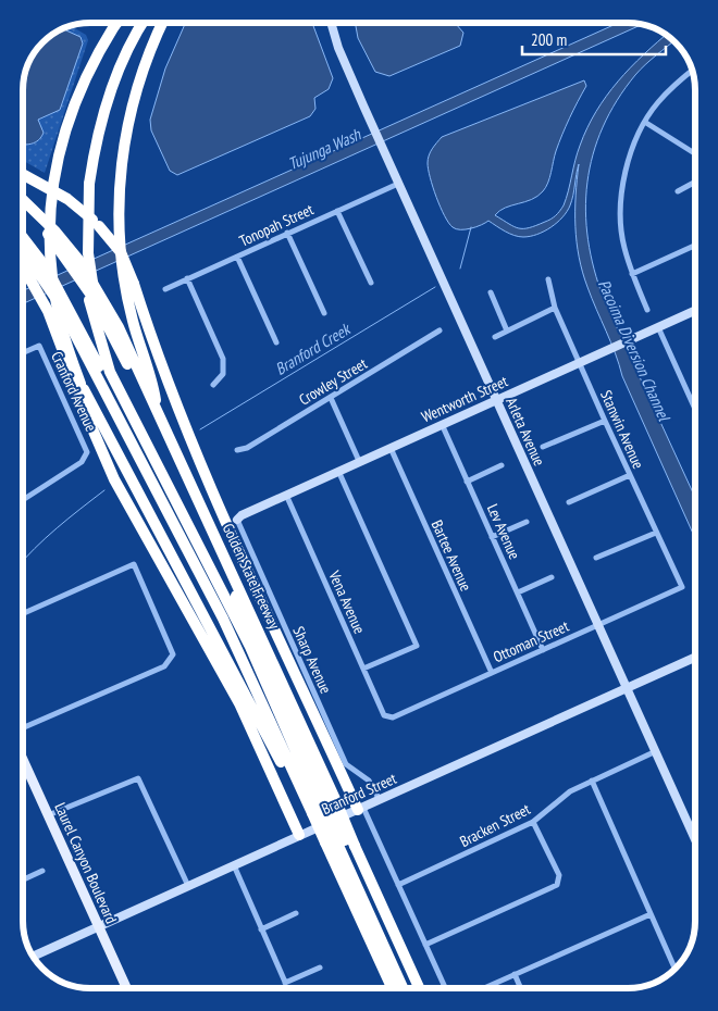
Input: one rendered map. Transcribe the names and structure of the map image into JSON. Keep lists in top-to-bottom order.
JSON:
{
  "streets": {
    "highway": ["Golden State Freeway"],
    "main road": [
      "Wentworth Street",
      "Arleta Avenue",
      "Branford Street",
      "Laurel Canyon Boulevard"
    ],
    "street": [
      "Tonopah Street",
      "Crowley Street",
      "Cranford Avenue",
      "Stanwin Avenue",
      "Lev Avenue",
      "Bartee Avenue",
      "Vena Avenue",
      "Ottoman Street",
      "Sharp Avenue",
      "Bracken Street"
    ]
  },
  "crossings": [
    ["Tonopah Street", "Arleta Avenue"],
    ["Wentworth Street", "Stanwin Avenue"],
    ["Wentworth Street", "Arleta Avenue"],
    ["Wentworth Street", "Lev Avenue"],
    ["Wentworth Street", "Bartee Avenue"],
    ["Wentworth Street", "Vena Avenue"],
    ["Wentworth Street", "Sharp Avenue"],
    ["Stanwin Avenue", "Ottoman Street"],
    ["Arleta Avenue", "Ottoman Street"],
    ["Arleta Avenue", "Branford Street"],
    ["Arleta Avenue", "Bracken Street"],
    ["Lev Avenue", "Ottoman Street"],
    ["Bartee Avenue", "Ottoman Street"],
    ["Vena Avenue", "Ottoman Street"],
    ["Sharp Avenue", "Branford Street"],
    ["Branford Street", "Laurel Canyon Boulevard"]
  ],
  "water": ["Tujunga Wash", "Branford Creek", "Pacoima Diversion Channel"],
  "scale_bar": "200 m"
}
